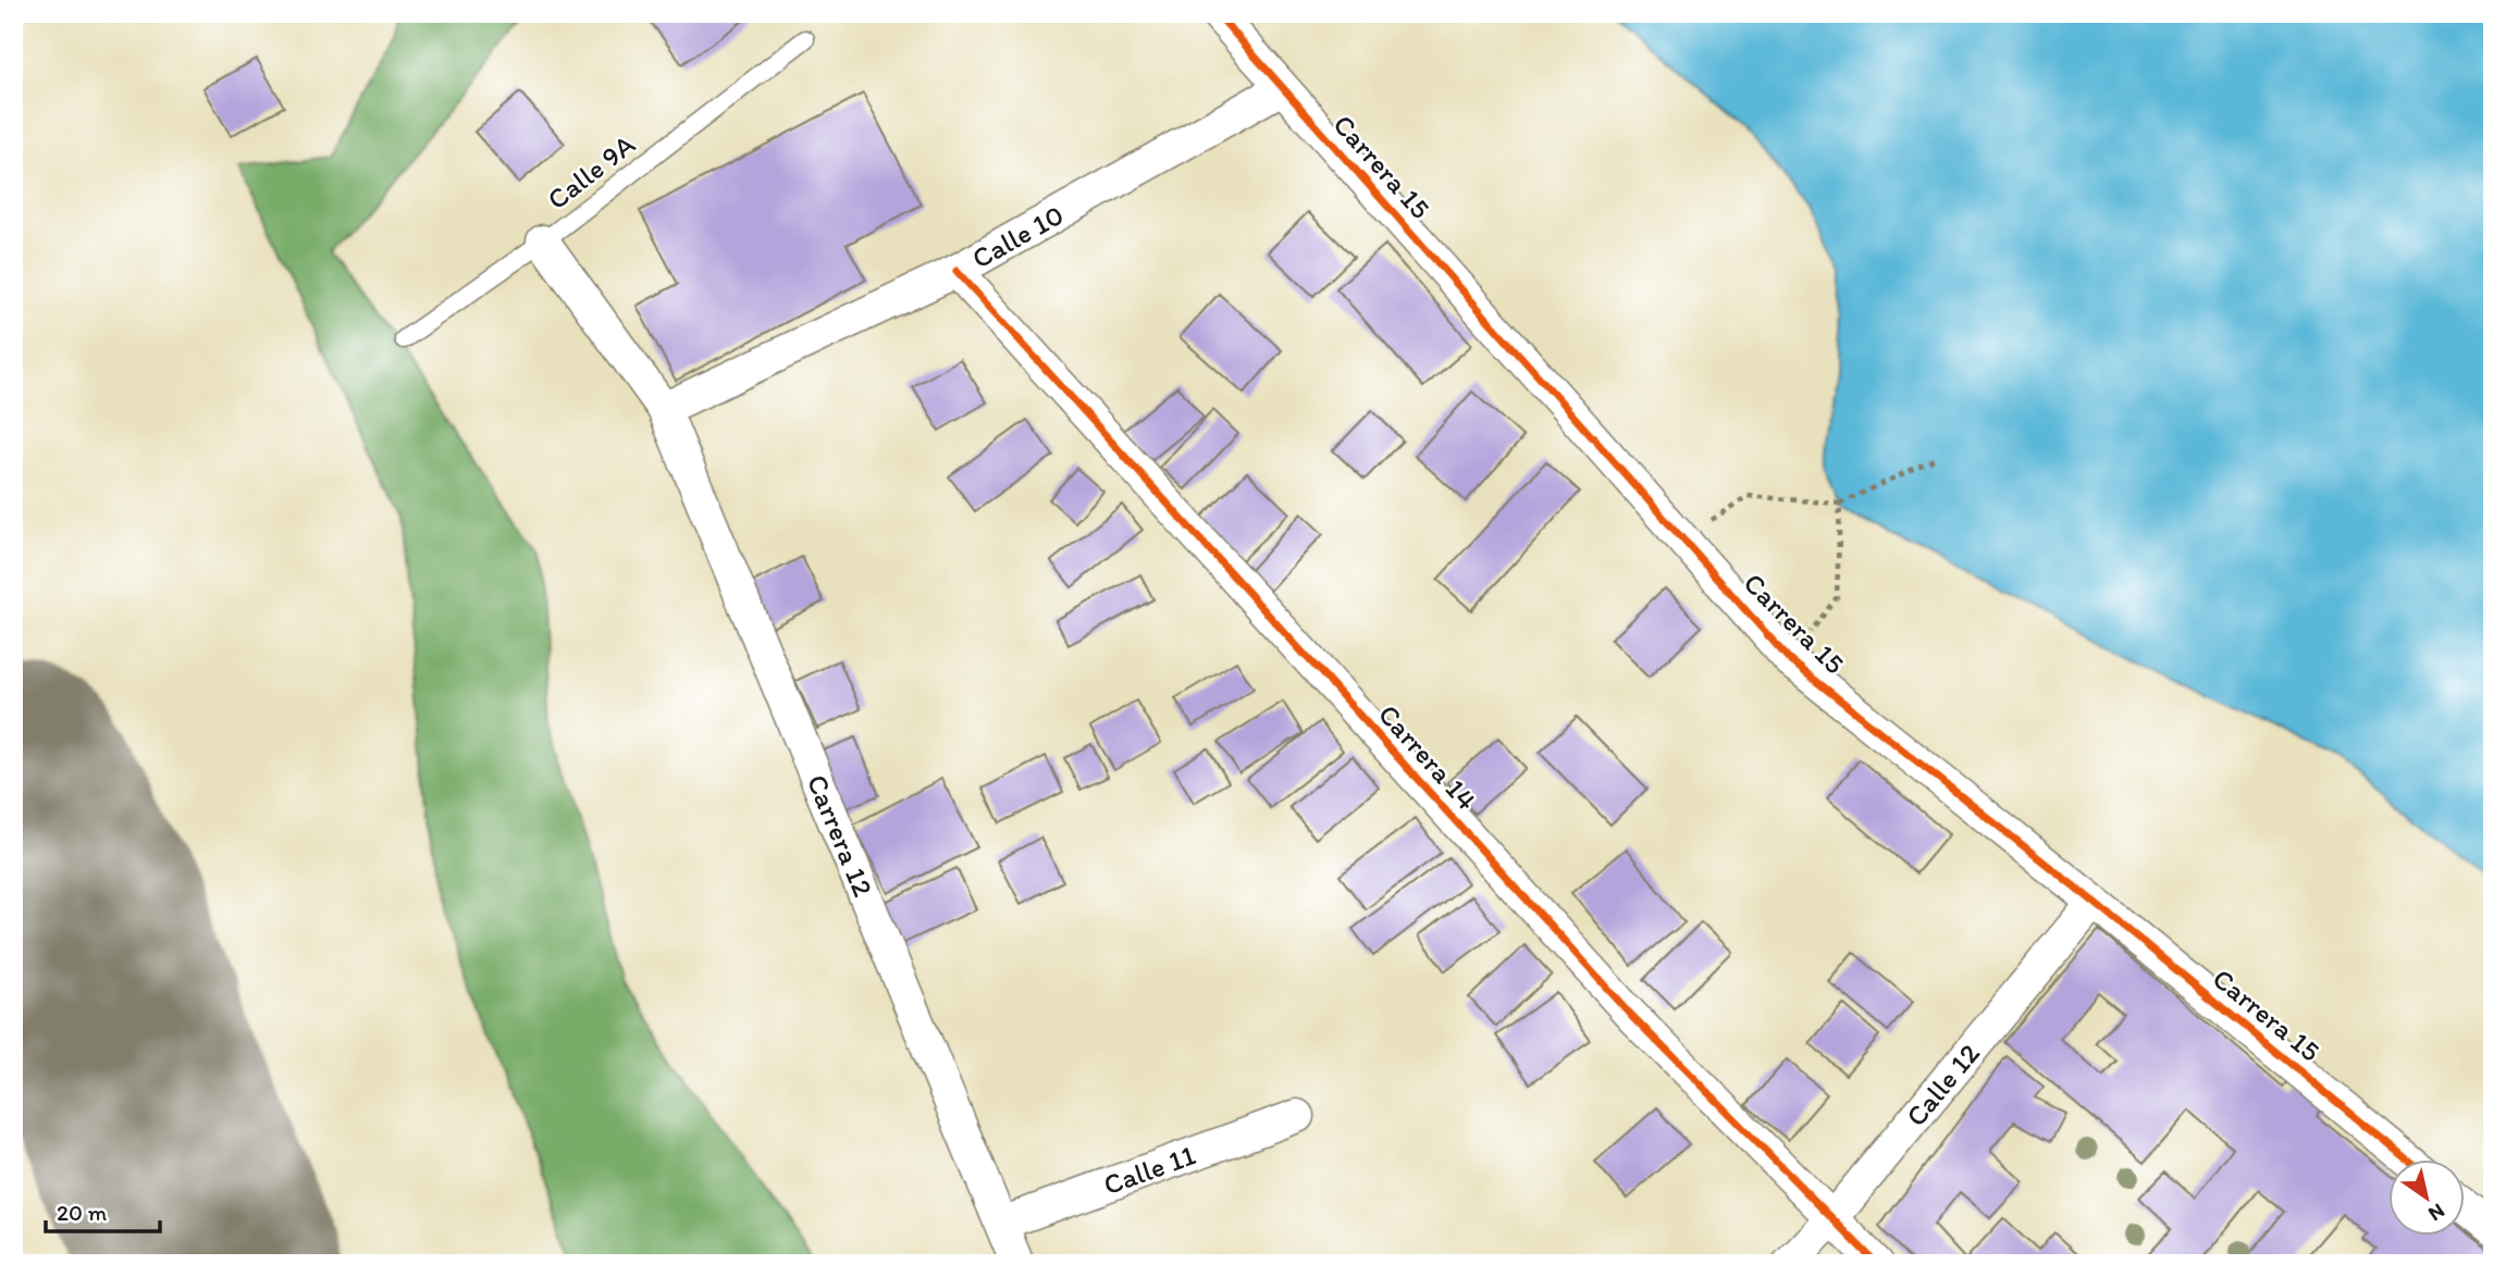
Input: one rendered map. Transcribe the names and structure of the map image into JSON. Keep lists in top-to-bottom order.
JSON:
{
  "streets": {
    "street": [
      "Carrera 15",
      "Calle 10",
      "Carrera 14",
      "Carrera 12",
      "Calle 12",
      "Calle 11"
    ],
    "lane": ["Calle 9A"]
  },
  "crossings": [
    ["Carrera 15", "Calle 10"],
    ["Carrera 15", "Calle 12"],
    ["Calle 9A", "Carrera 12"],
    ["Calle 10", "Carrera 14"],
    ["Calle 10", "Carrera 12"],
    ["Carrera 14", "Calle 12"],
    ["Carrera 12", "Calle 11"]
  ],
  "scale_bar": "20 m",
  "north": "bottom right"
}
